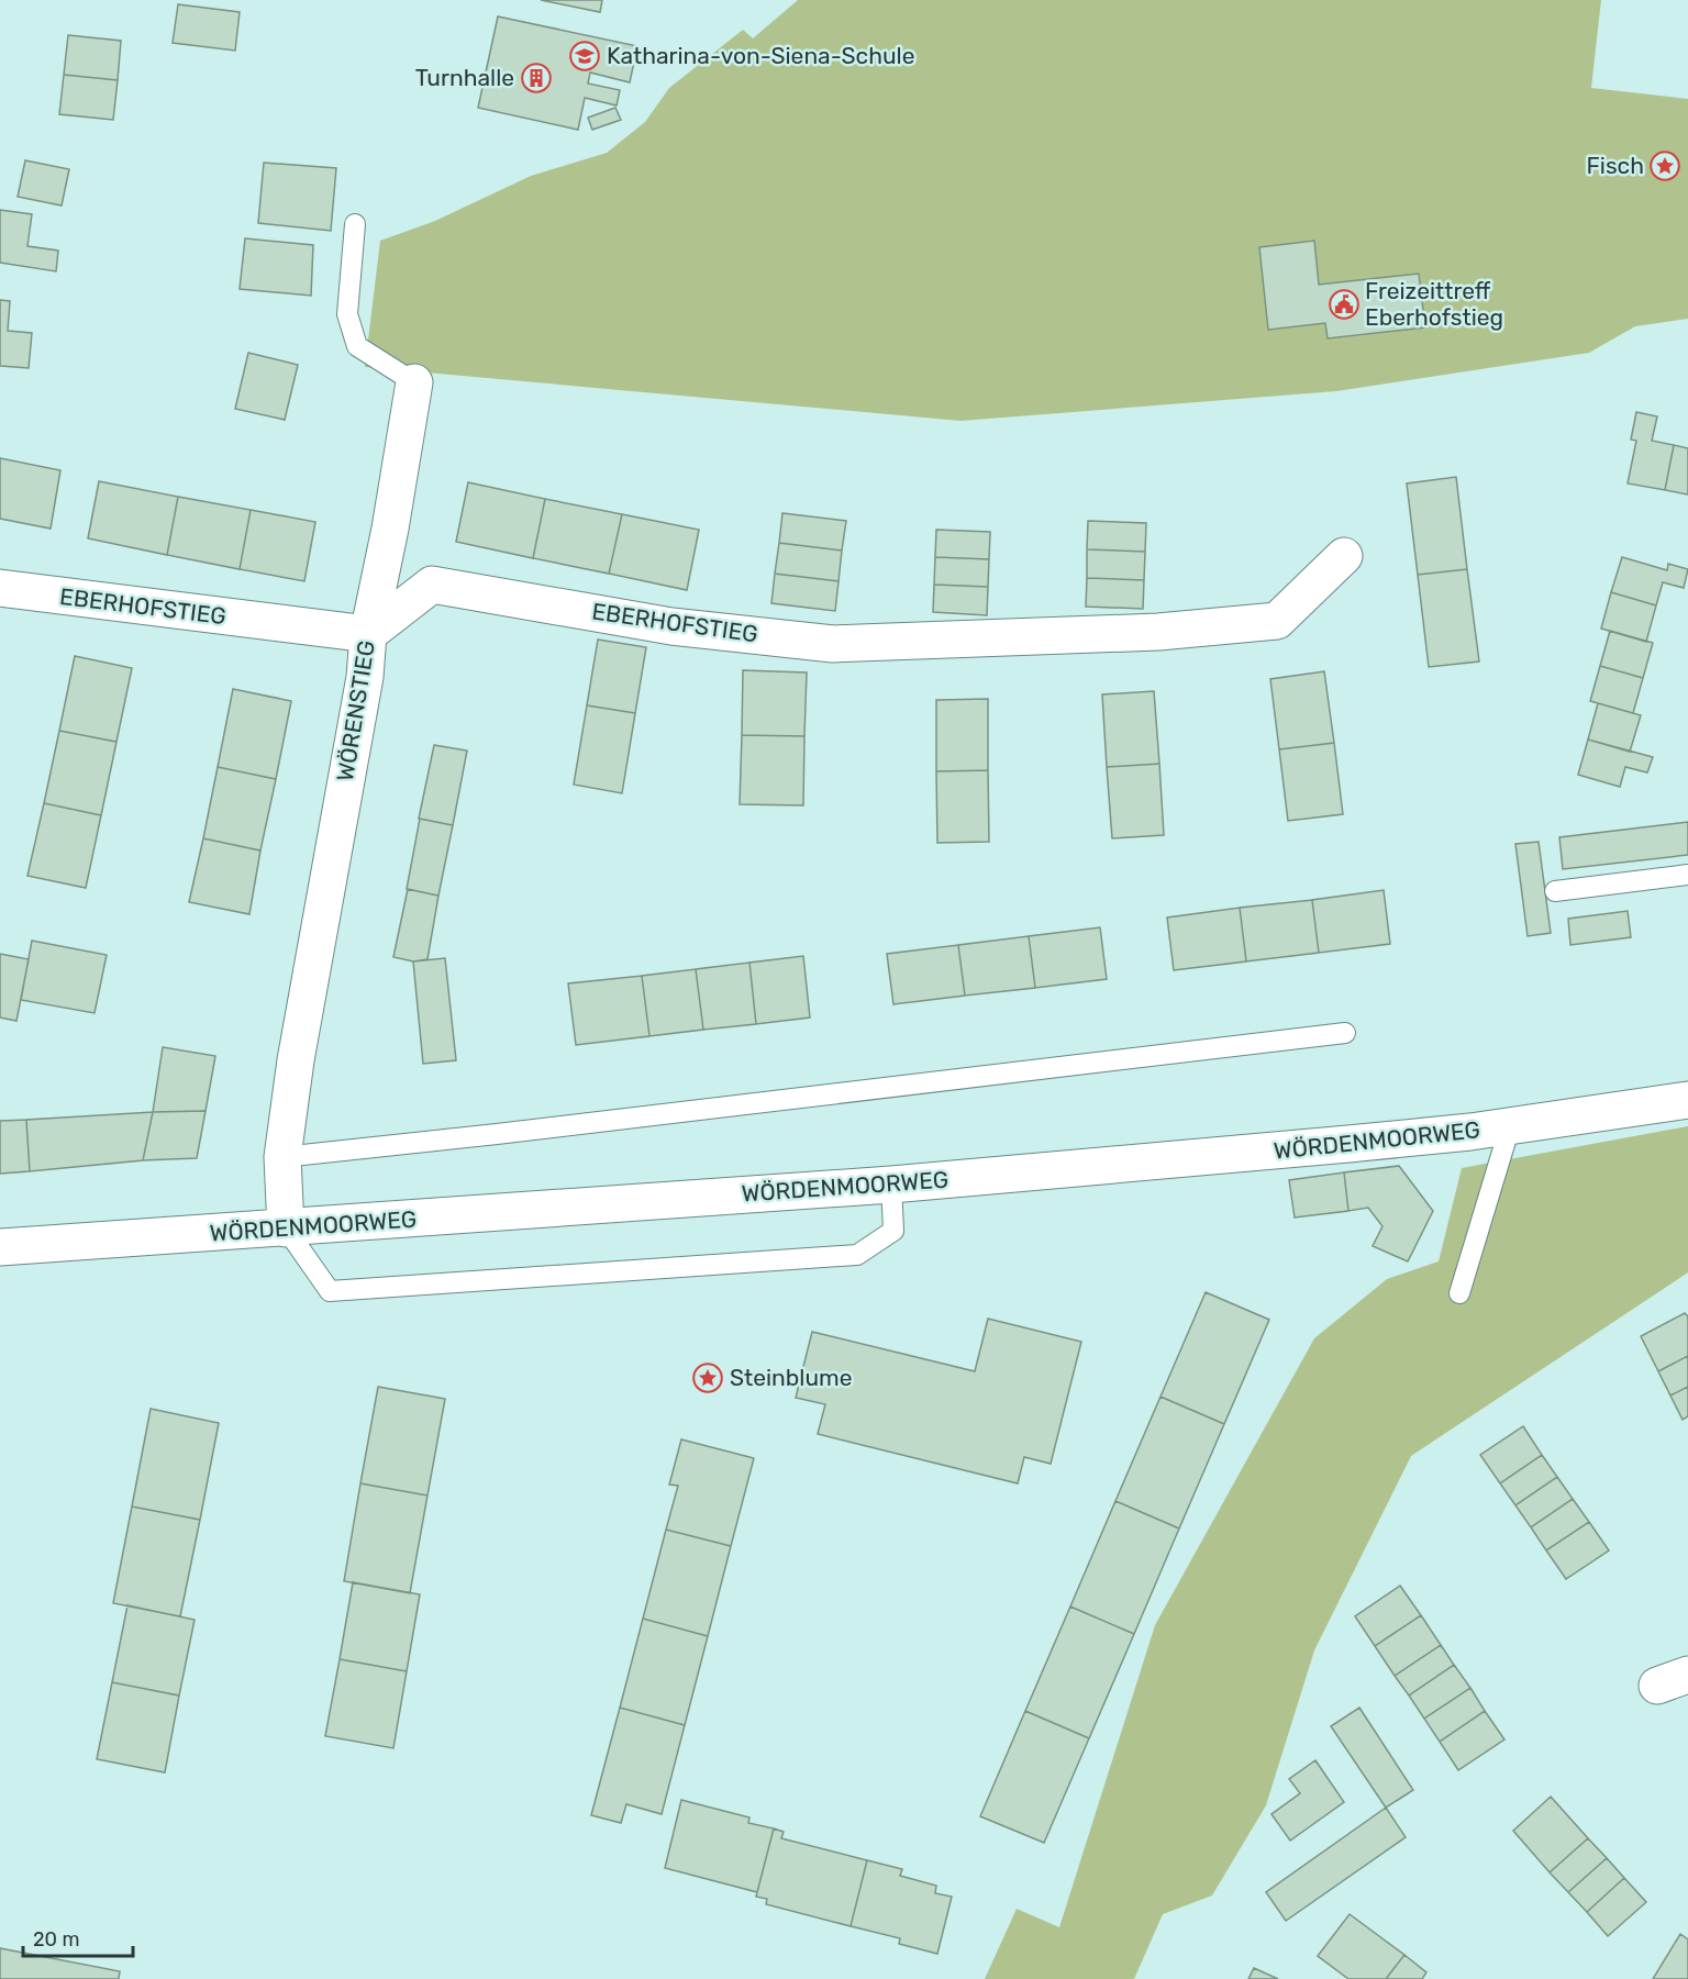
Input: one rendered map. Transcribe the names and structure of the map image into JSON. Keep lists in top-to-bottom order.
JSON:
{
  "streets": {
    "street": ["EBERHOFSTIEG", "WÖRENSTIEG", "WÖRDENMOORWEG"]
  },
  "crossings": [
    ["EBERHOFSTIEG", "WÖRENSTIEG"],
    ["WÖRENSTIEG", "WÖRDENMOORWEG"]
  ],
  "places": {
    "school or university": ["Katharina-von-Siena-Schule"],
    "building": ["Turnhalle"],
    "place": ["Fisch", "Steinblume"],
    "public building": ["Freizeittreff Eberhofstieg"]
  },
  "scale_bar": "20 m"
}
